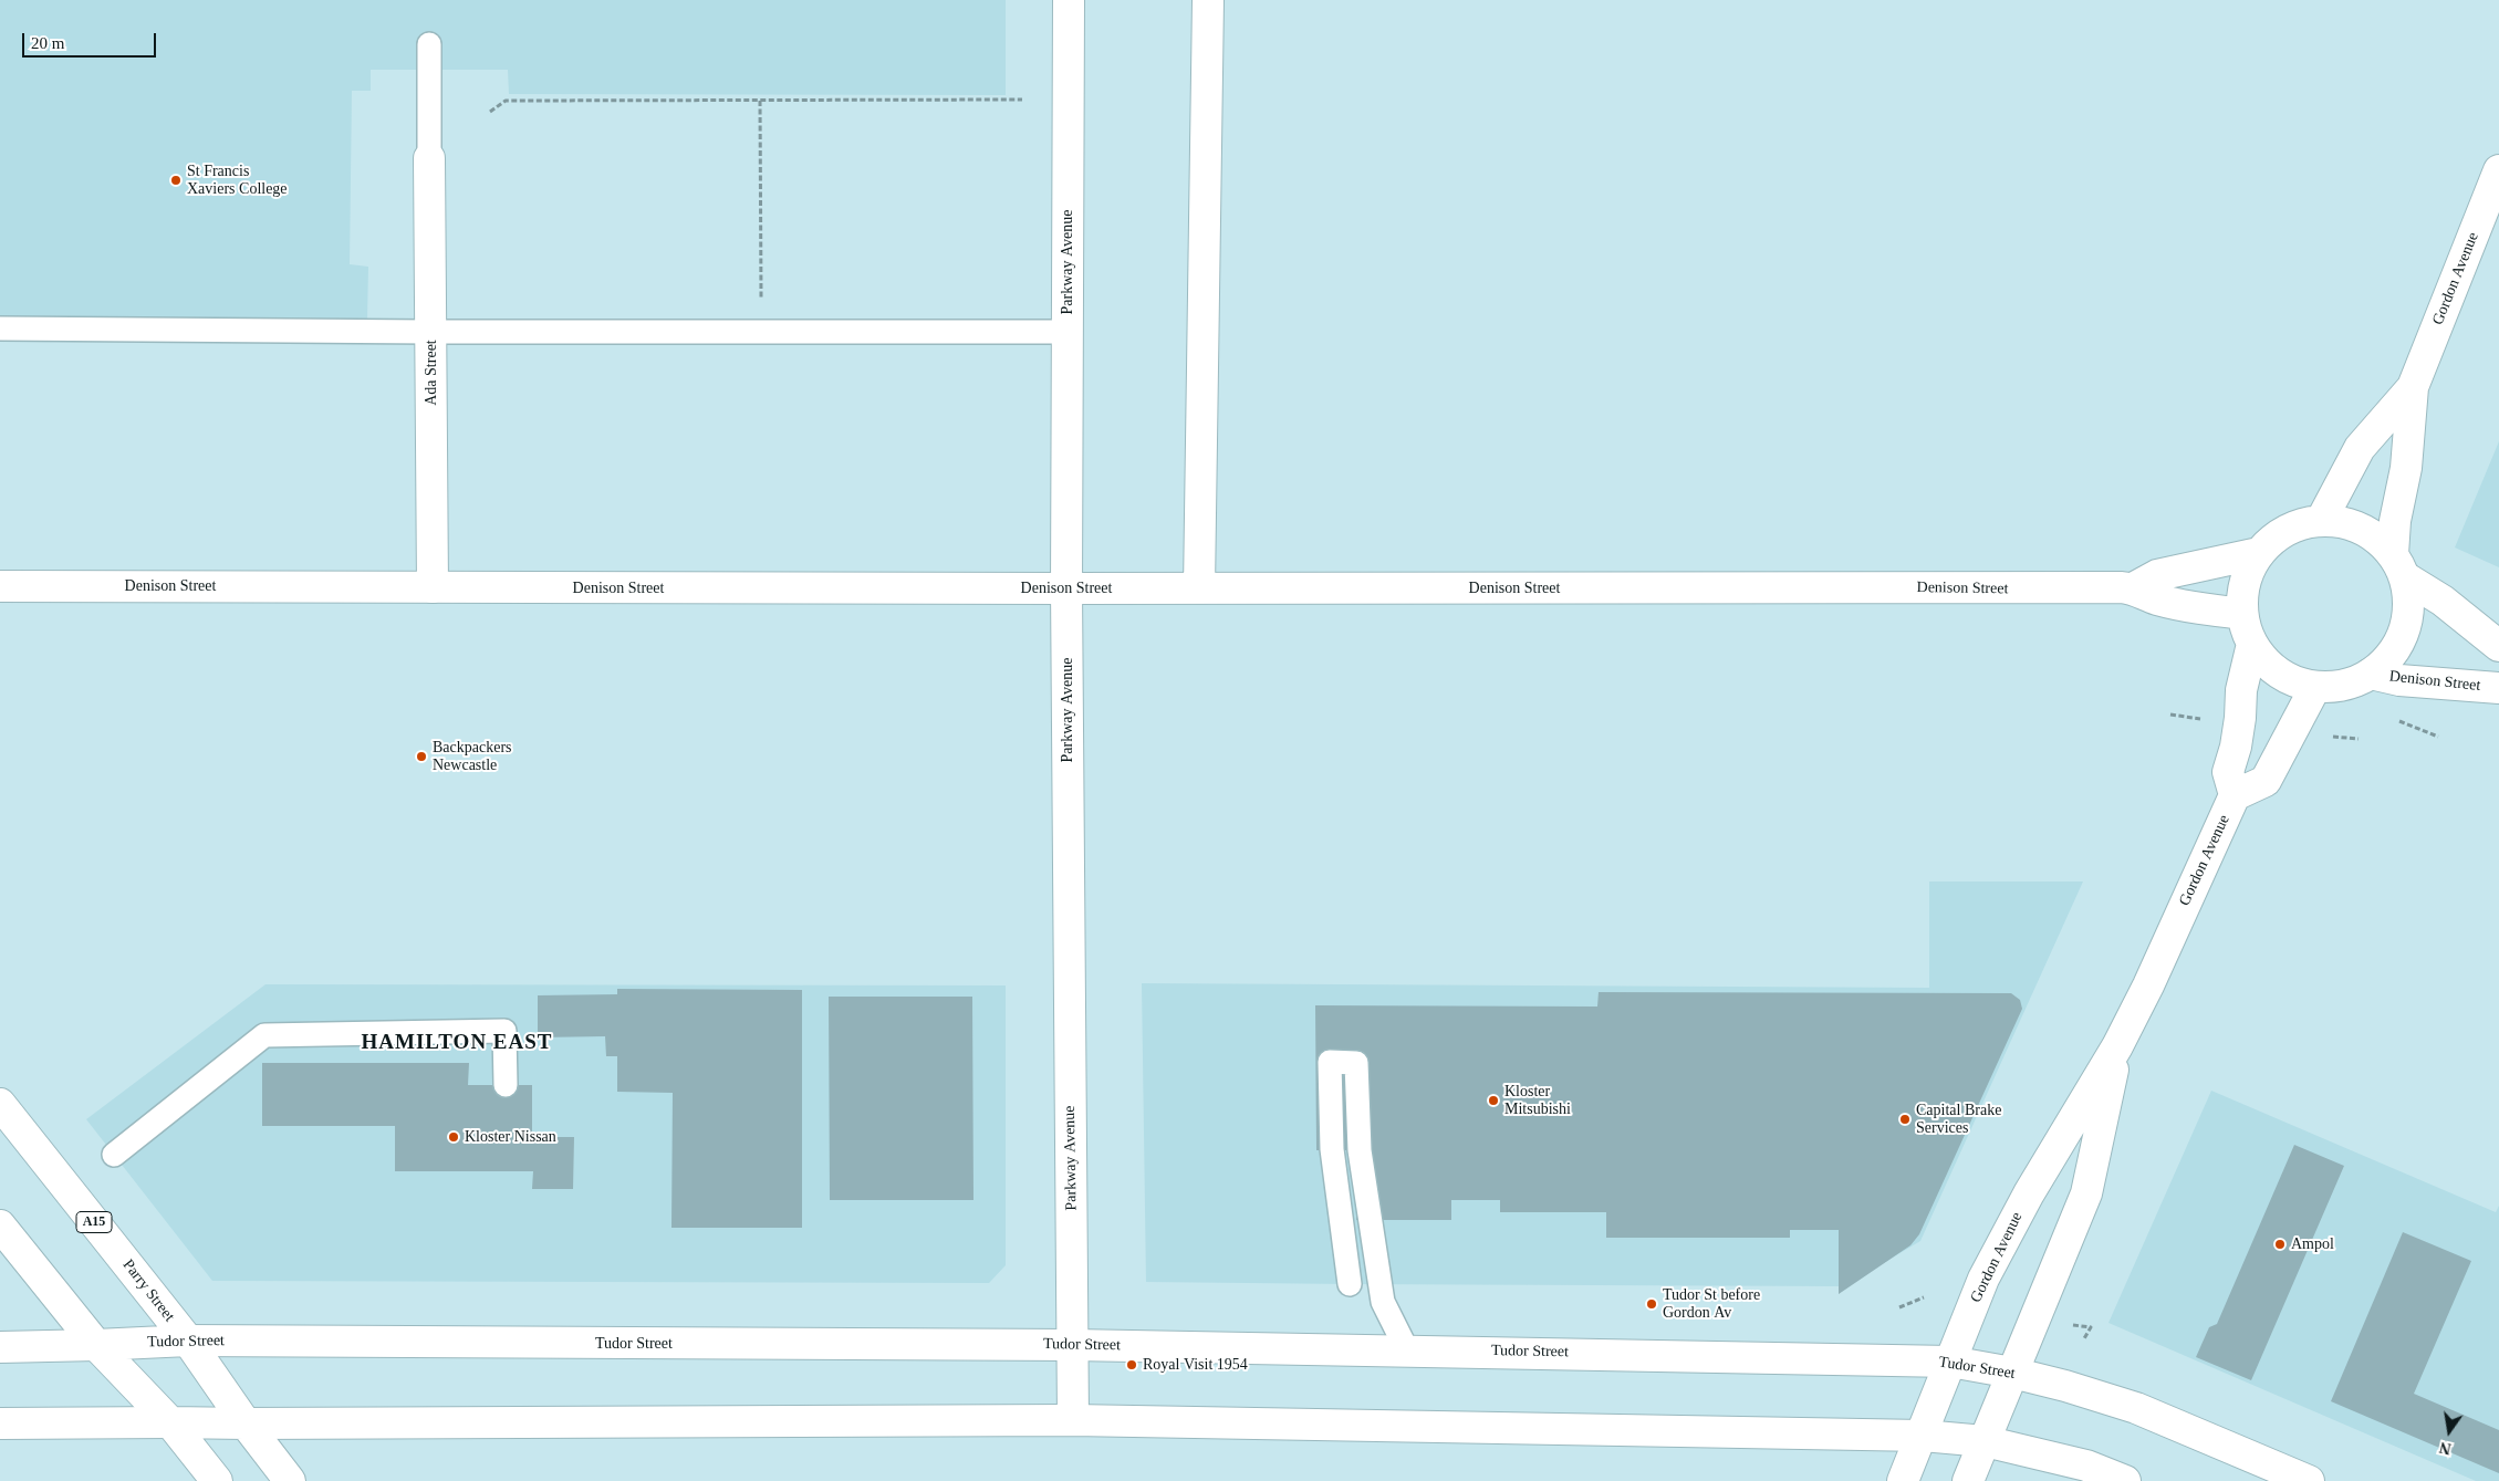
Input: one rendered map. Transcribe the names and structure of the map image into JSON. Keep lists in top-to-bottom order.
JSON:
{
  "streets": {
    "main road": [
      "Parkway Avenue",
      "Gordon Avenue",
      "Ada Street",
      "Denison Street",
      "A15",
      "Parry Street",
      "Tudor Street"
    ]
  },
  "crossings": [
    ["Parkway Avenue", "Denison Street"],
    ["Parkway Avenue", "Tudor Street"],
    ["Gordon Avenue", "Denison Street"],
    ["Gordon Avenue", "Tudor Street"],
    ["Ada Street", "Denison Street"],
    ["Parry Street", "Tudor Street"]
  ],
  "districts": ["HAMILTON EAST"],
  "places": [
    "St Francis Xaviers College",
    "Backpackers Newcastle",
    "Kloster Mitsubishi",
    "Capital Brake Services",
    "Kloster Nissan",
    "Ampol",
    "Tudor St before Gordon Av",
    "Royal Visit 1954"
  ],
  "scale_bar": "20 m",
  "north": "bottom"
}
